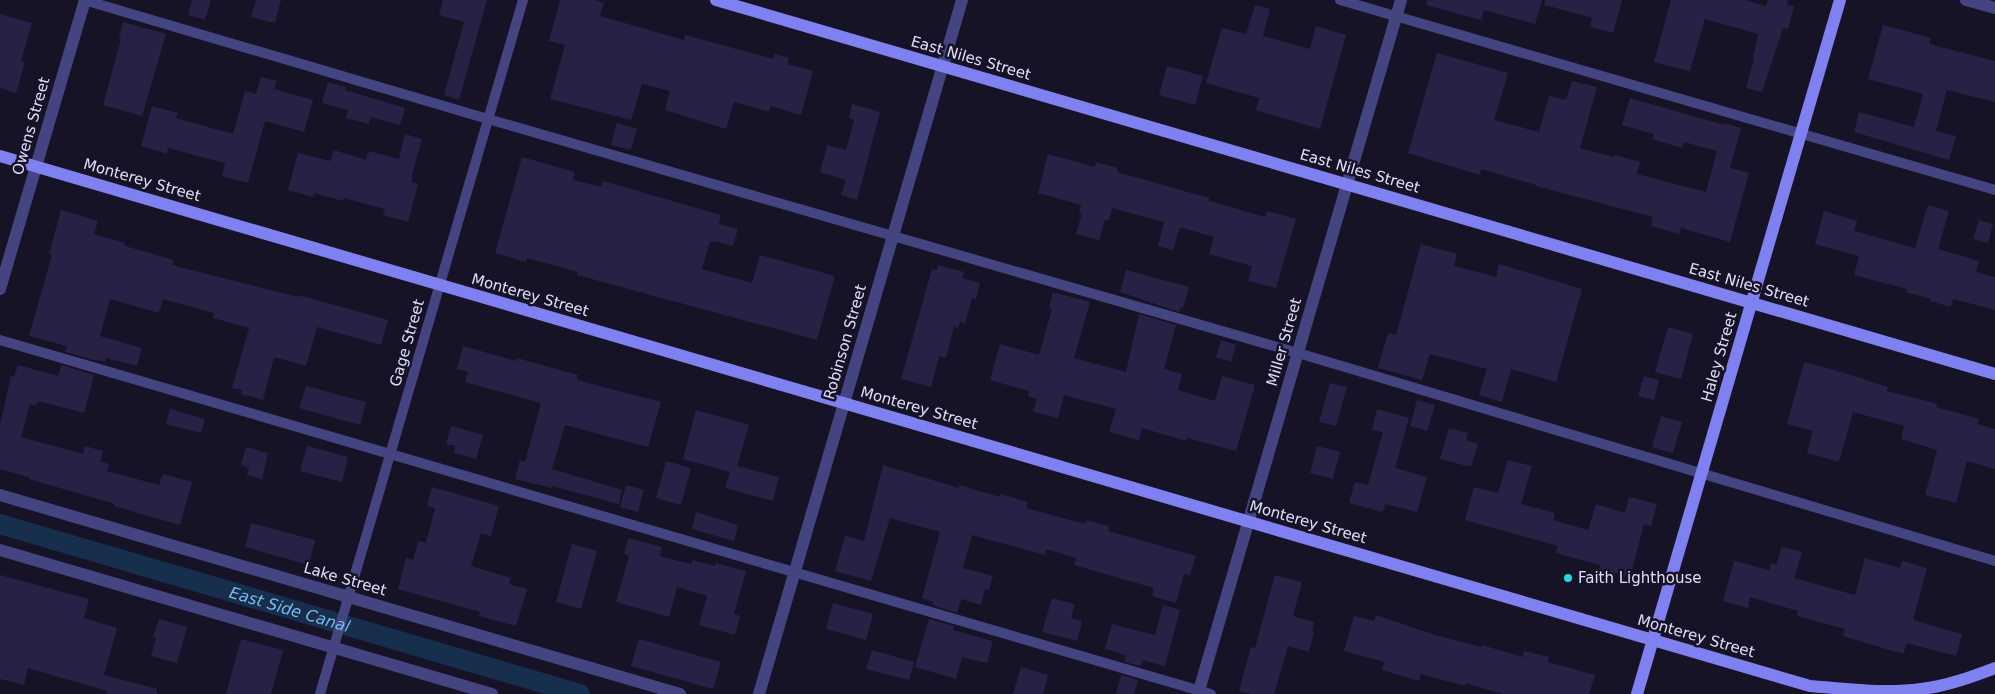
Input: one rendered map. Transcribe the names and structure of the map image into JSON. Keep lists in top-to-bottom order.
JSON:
{
  "streets": {
    "main road": ["East Niles Street", "Monterey Street", "Haley Street"],
    "street": [
      "Owens Street",
      "Robinson Street",
      "Miller Street",
      "Lake Street"
    ],
    "lane": ["Gage Street"]
  },
  "crossings": [
    ["East Niles Street", "Robinson Street"],
    ["East Niles Street", "Miller Street"],
    ["East Niles Street", "Haley Street"],
    ["Owens Street", "Monterey Street"],
    ["Monterey Street", "Robinson Street"],
    ["Monterey Street", "Miller Street"],
    ["Monterey Street", "Gage Street"],
    ["Monterey Street", "Haley Street"],
    ["Gage Street", "Lake Street"]
  ],
  "water": ["East Side Canal"],
  "places": ["Faith Lighthouse"]
}
